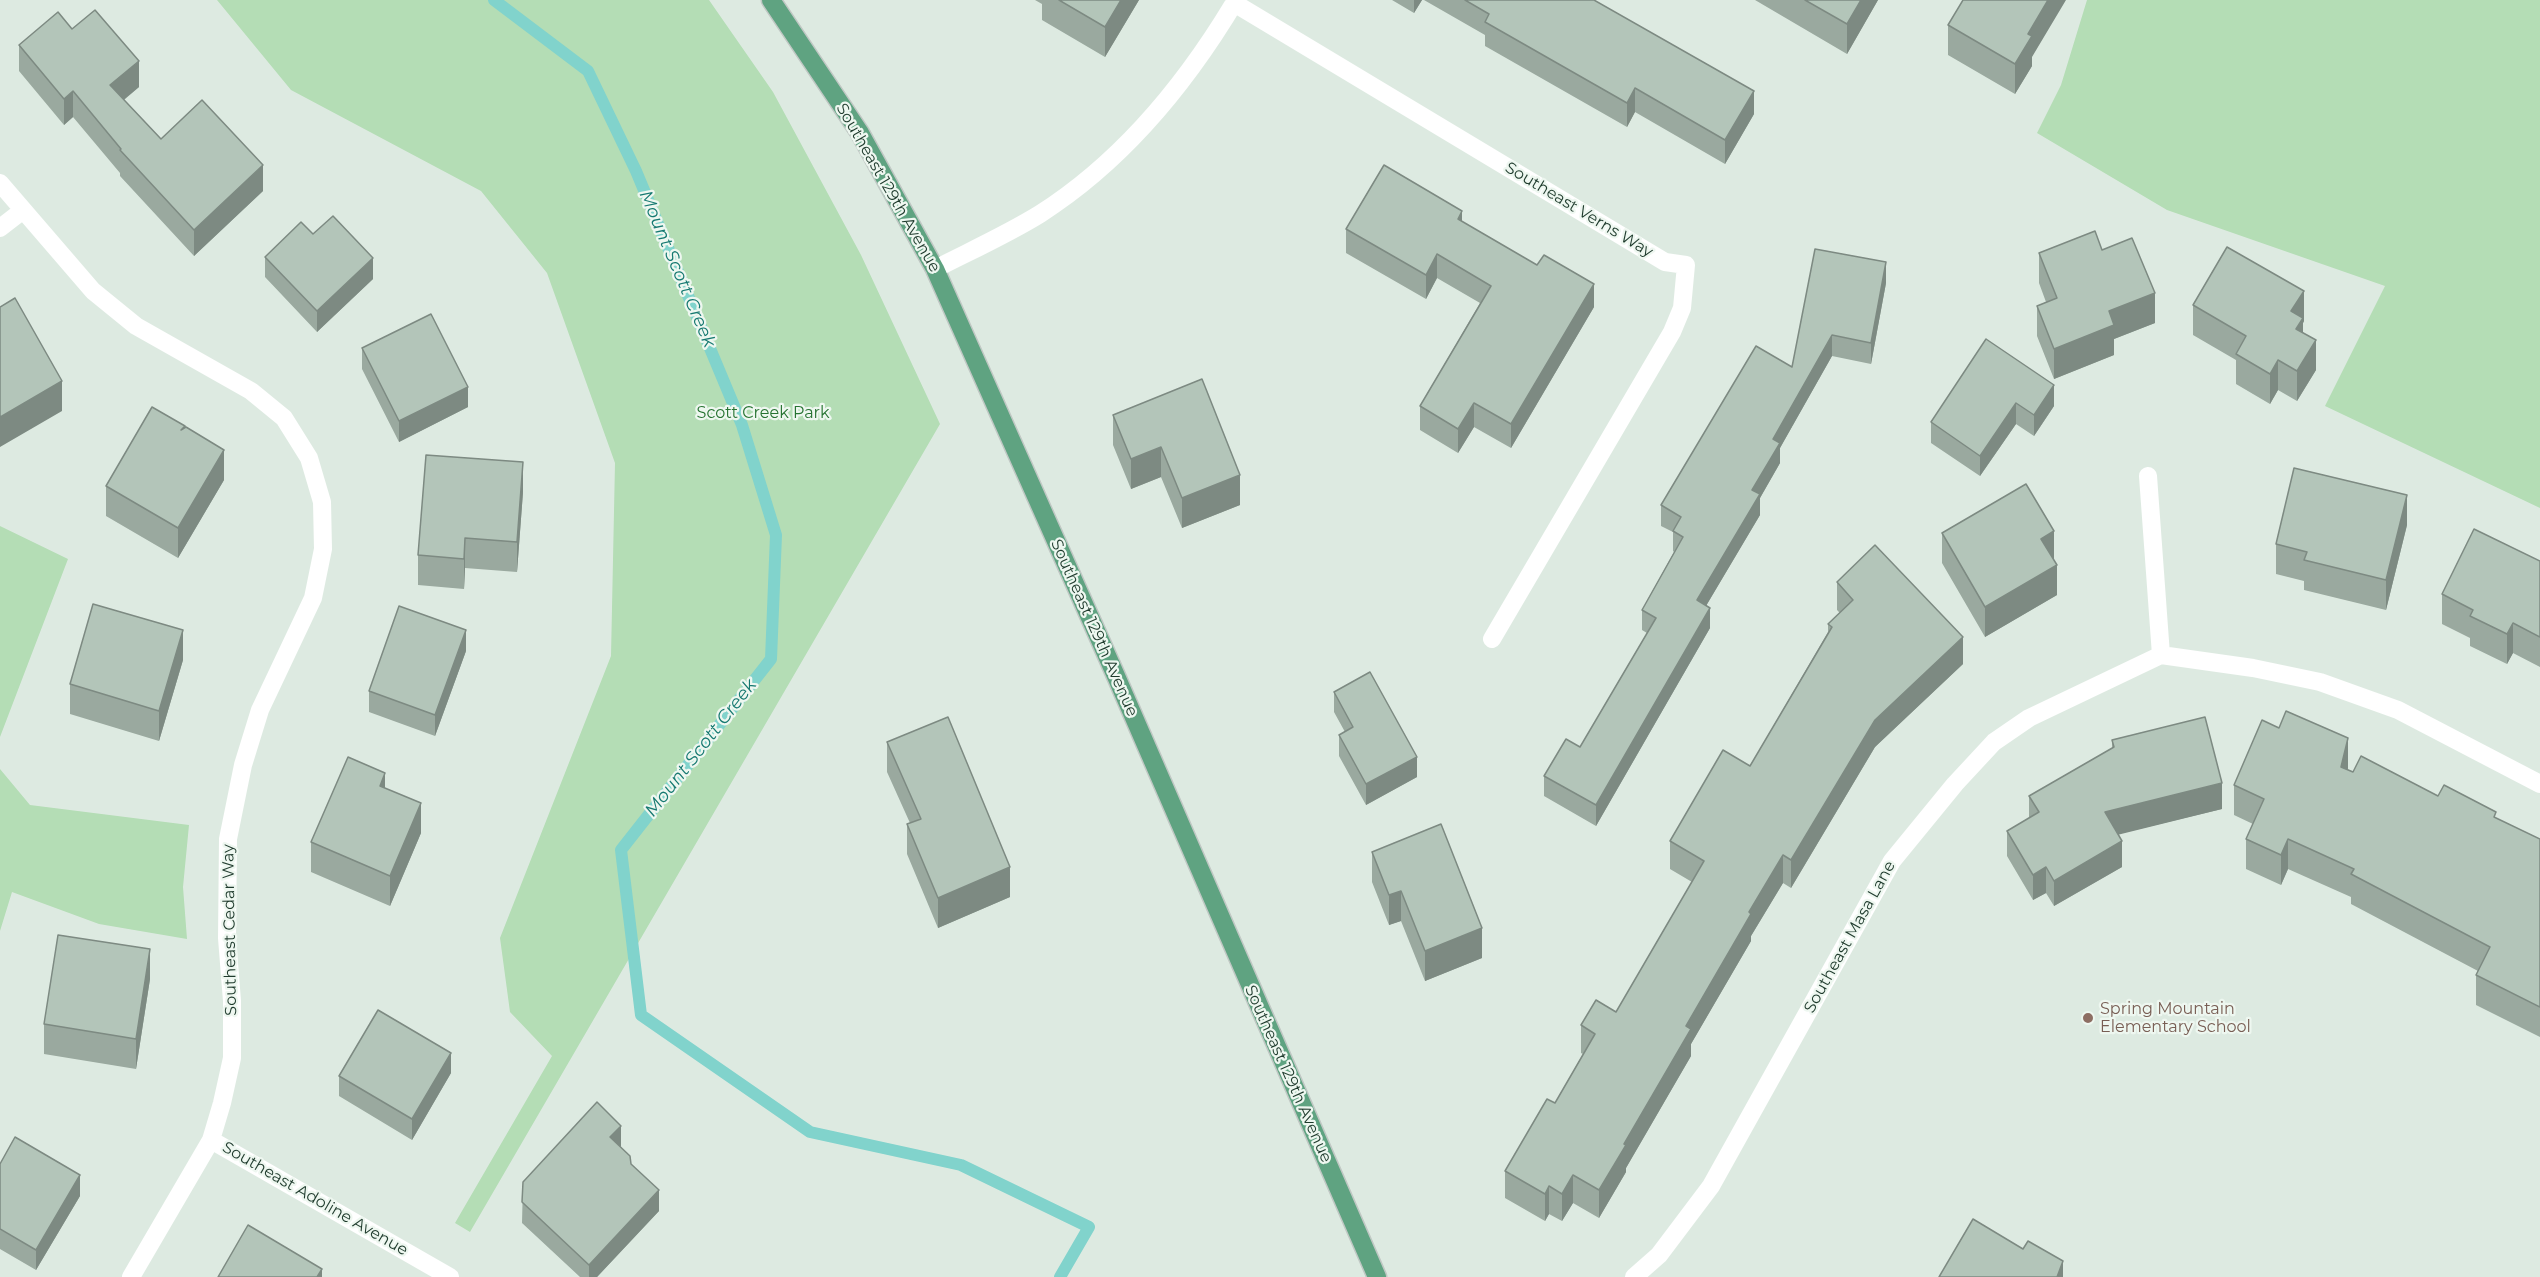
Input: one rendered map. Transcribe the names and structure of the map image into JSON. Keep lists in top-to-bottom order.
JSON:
{
  "streets": {
    "main road": ["Southeast 129th Avenue"],
    "street": [
      "Southeast Verns Way",
      "Southeast Cedar Way",
      "Southeast Masa Lane",
      "Southeast Adoline Avenue"
    ]
  },
  "crossings": [
    ["Southeast Cedar Way", "Southeast Adoline Avenue"]
  ],
  "water": ["Mount Scott Creek"],
  "parks": ["Scott Creek Park"],
  "places": ["Spring Mountain Elementary School"]
}
